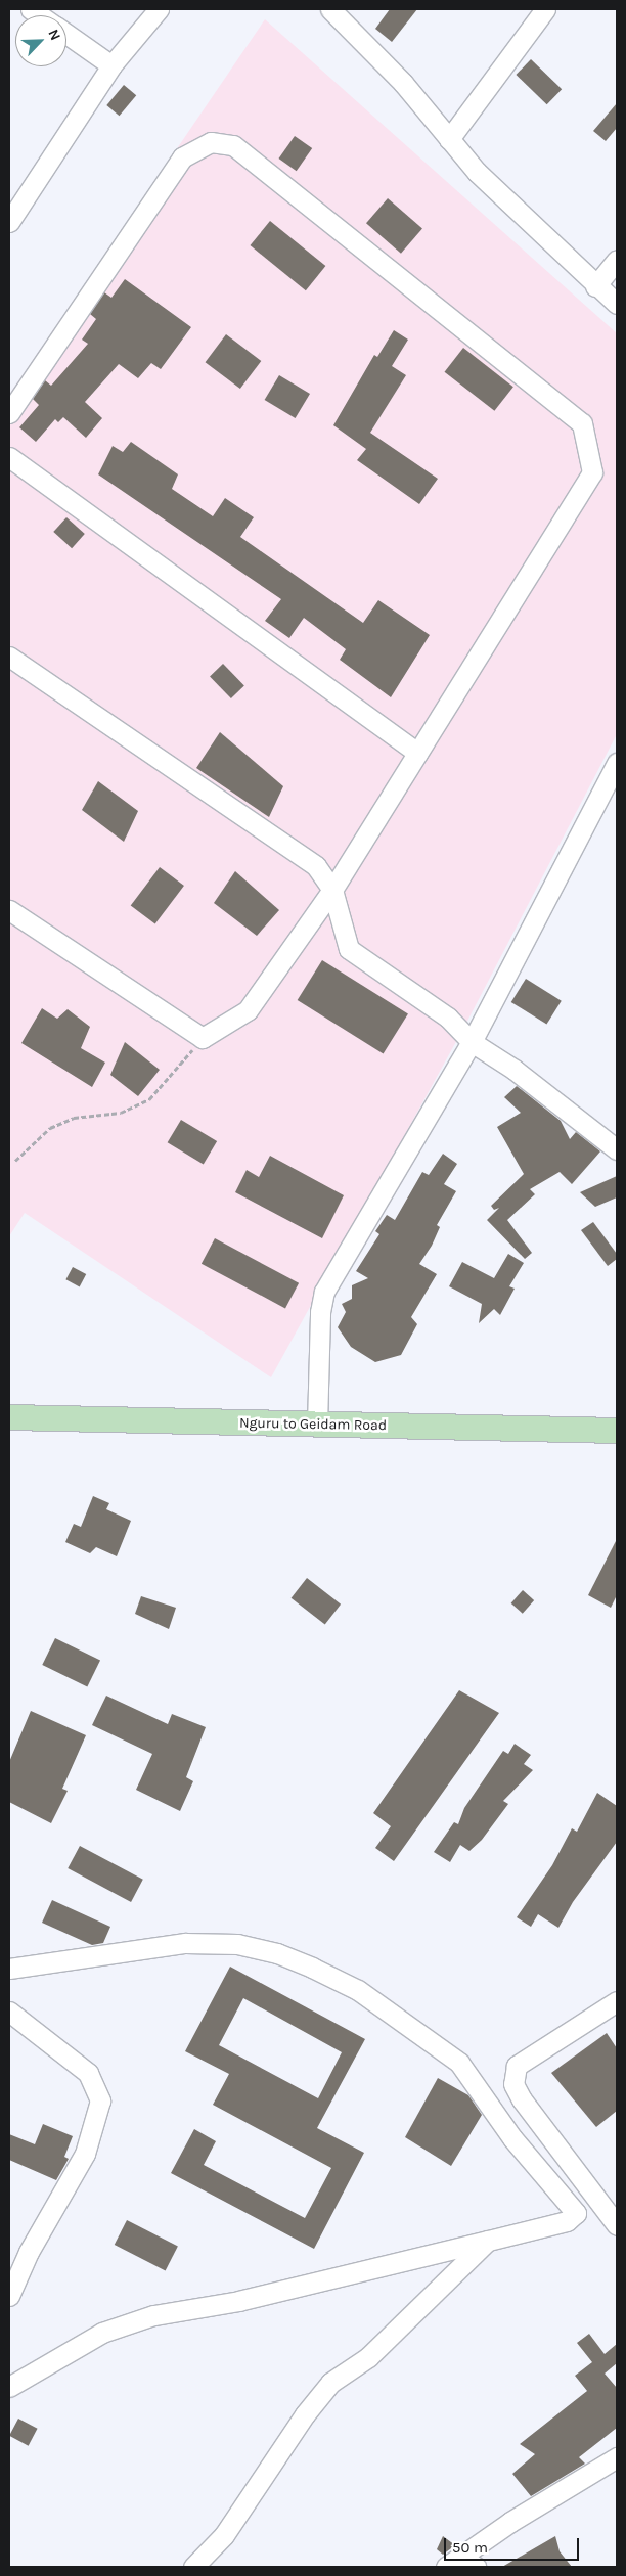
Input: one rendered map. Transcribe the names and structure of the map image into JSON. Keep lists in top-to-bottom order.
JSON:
{
  "streets": {
    "main road": ["Nguru to Geidam Road"]
  },
  "scale_bar": "50 m",
  "north": "top right"
}
